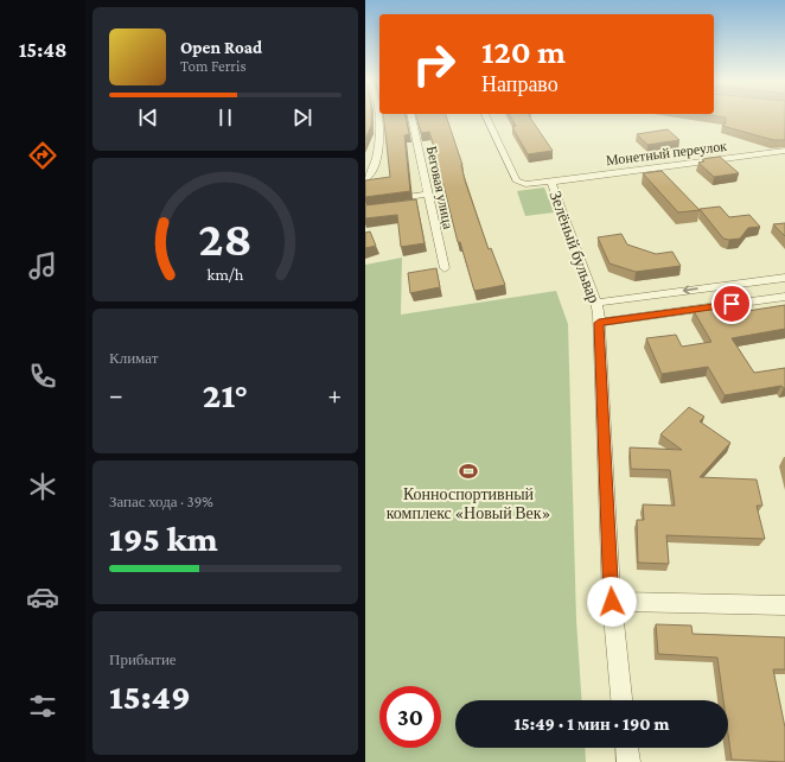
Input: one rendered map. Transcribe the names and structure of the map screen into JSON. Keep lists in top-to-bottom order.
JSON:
{
  "streets": {
    "street": ["Монетный переулок", "Беговая улица", "Зелёный бульвар"]
  },
  "crossings": [
    ["Монетный переулок", "Зелёный бульвар"]
  ],
  "places": {
    "sports": ["Конноспортивный комплекс «Новый Век»"]
  },
  "page": {
    "tabs": "15:48",
    "turn": ["120 m", "Направо"],
    "song": ["Open Road", "Tom Ferris"],
    "tile": [
      "Климат",
      ["Запас хода · 39%", "195 km"],
      ["Прибытие", "15:49"]
    ],
    "heat": ["−", "21°", "+"],
    "limit": "30",
    "trip": "15:49 · 1 мин · 190 m",
    "gauge": ["28", "km/h"]
  }
}
